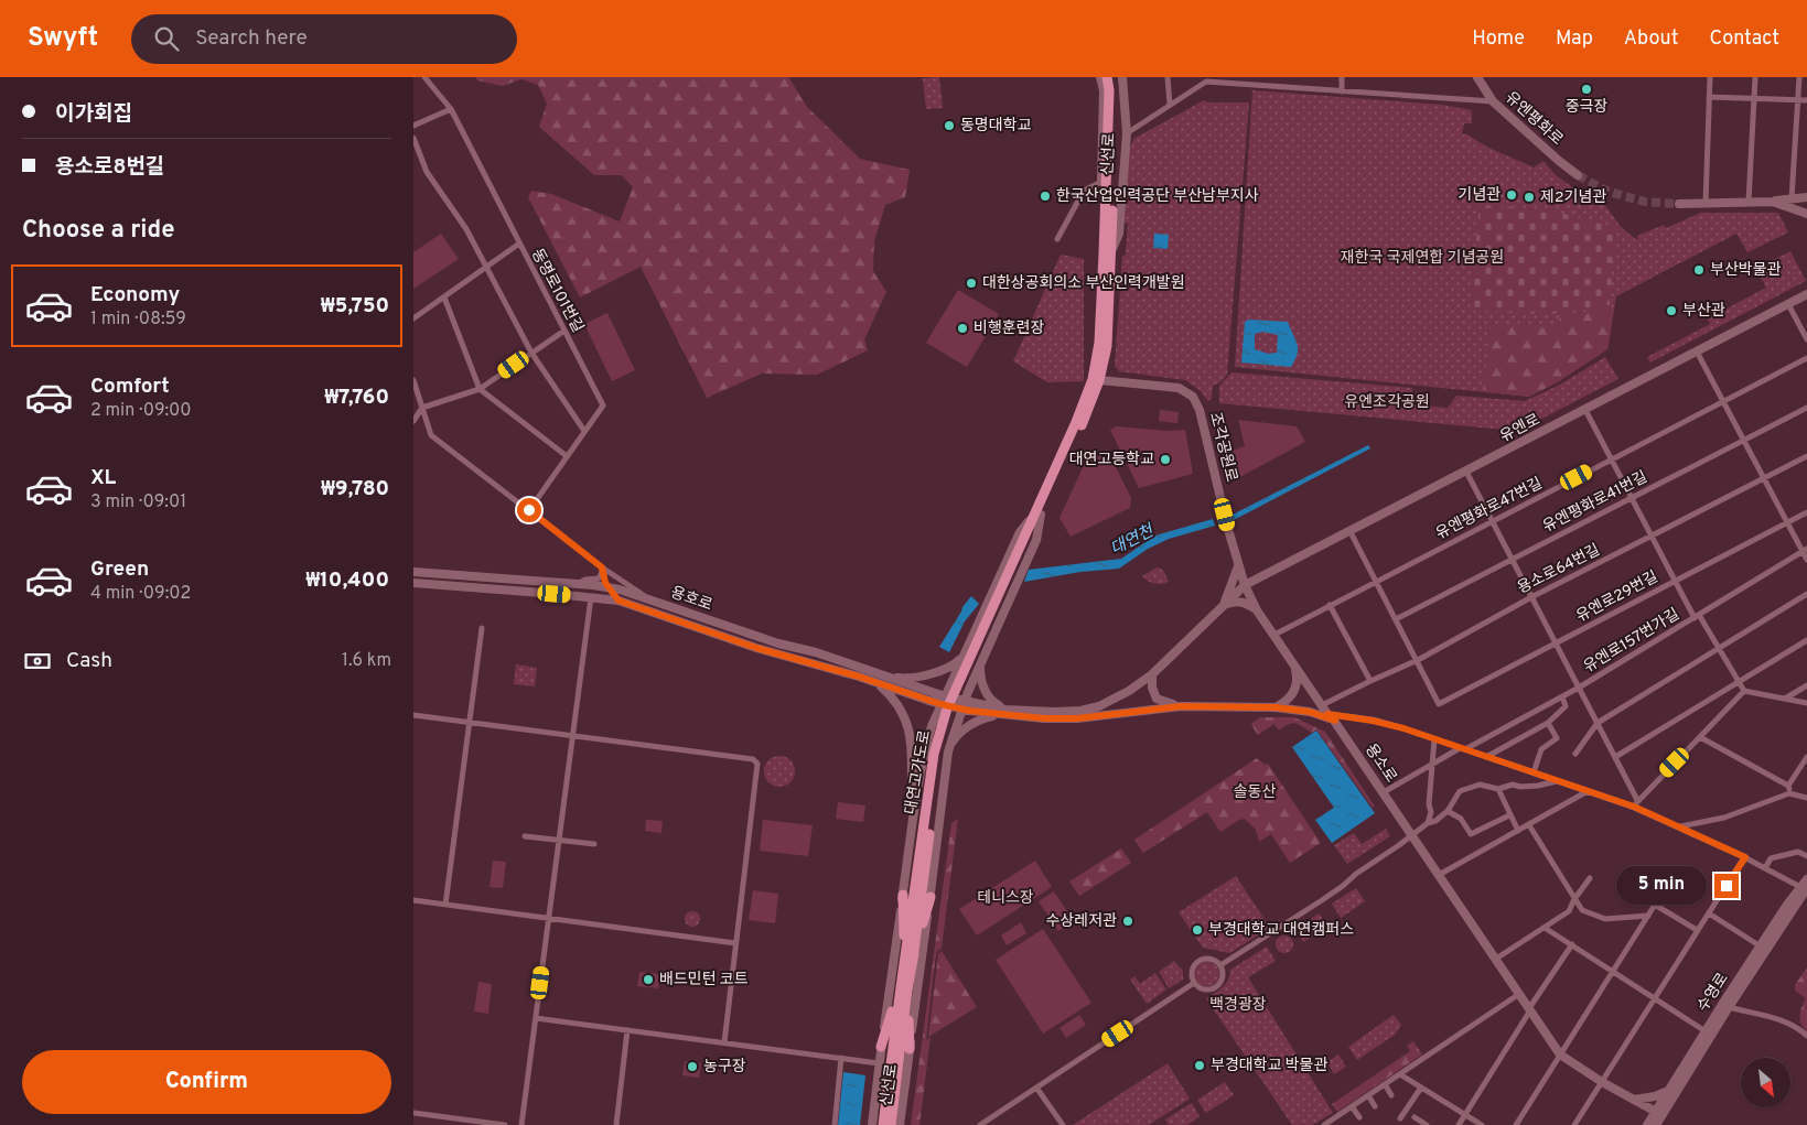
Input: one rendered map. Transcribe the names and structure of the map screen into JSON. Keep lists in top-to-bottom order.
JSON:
{
  "streets": {
    "highway": ["신선로", "대연고가도로"],
    "main road": [
      "유엔평화로",
      "유엔로",
      "조각공원로",
      "용호로",
      "용소로",
      "수영로"
    ],
    "street": [
      "동명로101번길",
      "유엔평화로41번길",
      "유엔평화로47번길",
      "용소로64번길",
      "유엔로29번길",
      "유엔로157번가길"
    ]
  },
  "crossings": [
    ["신선로", "대연고가도로"],
    ["유엔로", "조각공원로"],
    ["용소로64번길", "유엔로29번길"],
    ["유엔로157번가길", "용소로"],
    ["용소로", "수영로"]
  ],
  "water": ["대연천"],
  "parks": [
    "재한국 국제연합 기념공원",
    "유엔조각공원",
    "솔동산",
    "테니스장",
    "백경광장"
  ],
  "places": [
    "중극장",
    "동명대학교",
    "기념관",
    "한국산업인력공단 부산남부지사",
    "제2기념관",
    "부산박물관",
    "대한상공회의소 부산인력개발원",
    "부산관",
    "비행훈련장",
    "대연고등학교",
    "수상레저관",
    "부경대학교 대연캠퍼스",
    "배드민턴 코트",
    "부경대학교 박물관",
    "농구장"
  ],
  "north": "bottom right",
  "page": {
    "header": "Swyft",
    "search": "Search here",
    "nav": [
      "Home",
      "Map",
      "About",
      "Contact"
    ],
    "banner": ["이가회집", "용소로8번길"],
    "heading": "Choose a ride",
    "list": [
      {
        "name": "Economy",
        "note": "1 min · 08:59",
        "value": "₩5,750"
      },
      {
        "name": "Comfort",
        "note": "2 min · 09:00",
        "value": "₩7,760"
      },
      {
        "name": "XL",
        "note": "3 min · 09:01",
        "value": "₩9,780"
      },
      {
        "name": "Green",
        "note": "4 min · 09:02",
        "value": "₩10,400"
      }
    ],
    "pay": ["Cash", "1.6 km"],
    "bubble": "5 min",
    "buttons": "Confirm"
  }
}
